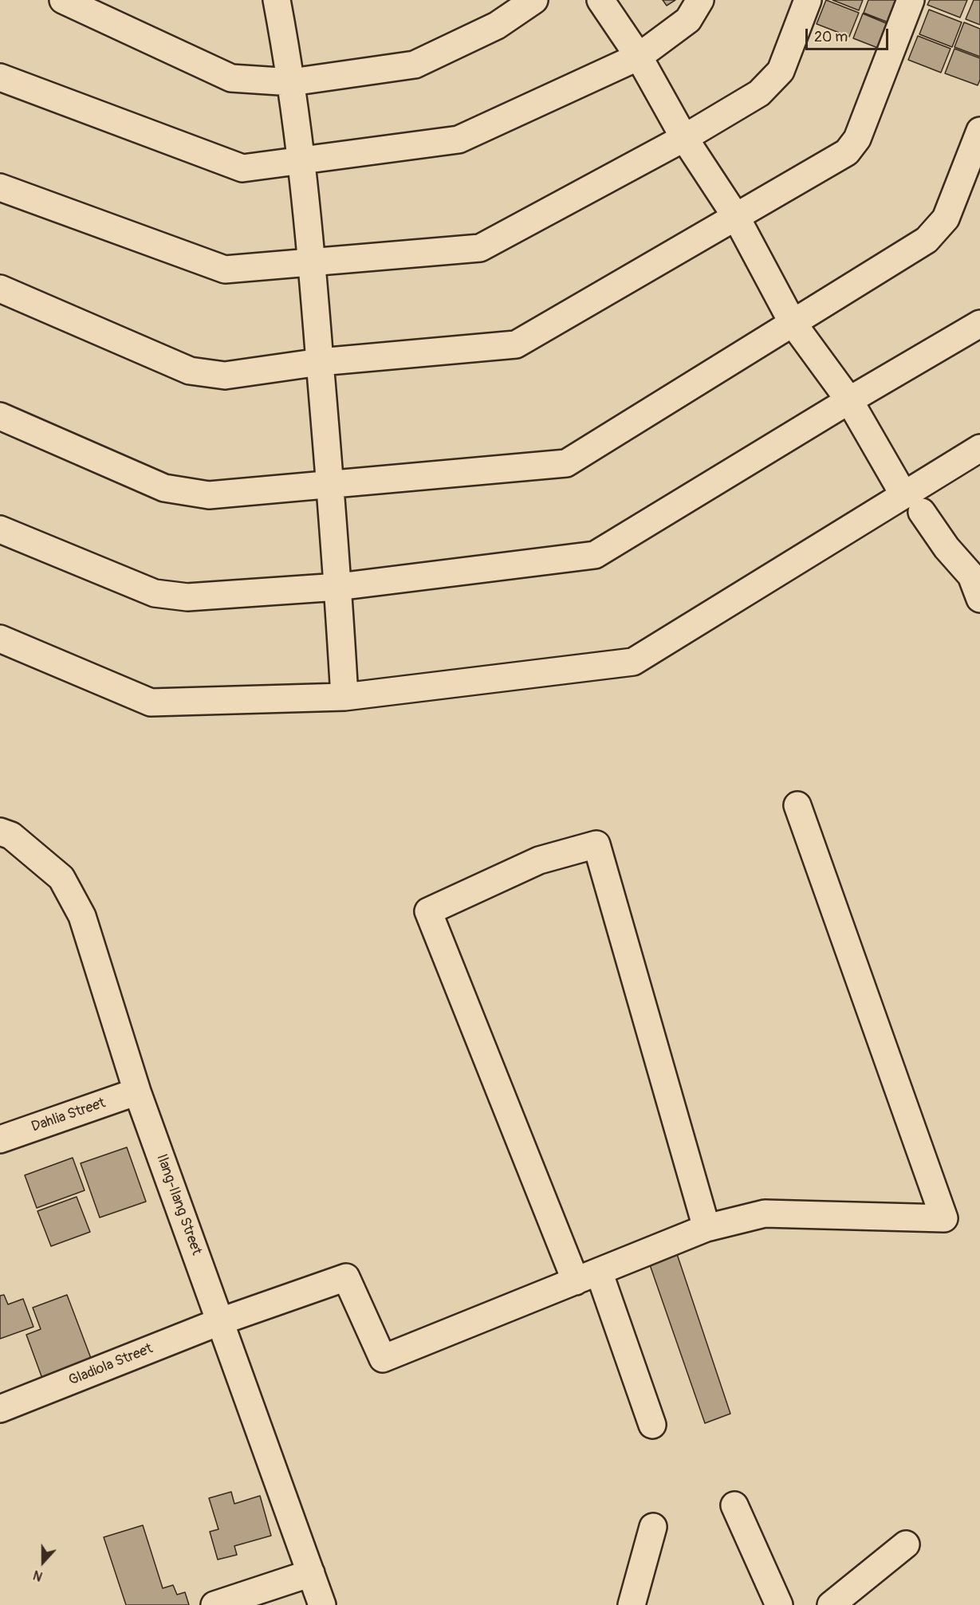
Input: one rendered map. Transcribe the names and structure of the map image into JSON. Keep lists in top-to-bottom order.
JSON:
{
  "streets": {
    "street": ["Dahlia Street", "Ilang-Ilang Street", "Gladiola Street"]
  },
  "crossings": [
    ["Dahlia Street", "Ilang-Ilang Street"],
    ["Ilang-Ilang Street", "Gladiola Street"]
  ],
  "scale_bar": "20 m",
  "north": "bottom"
}
